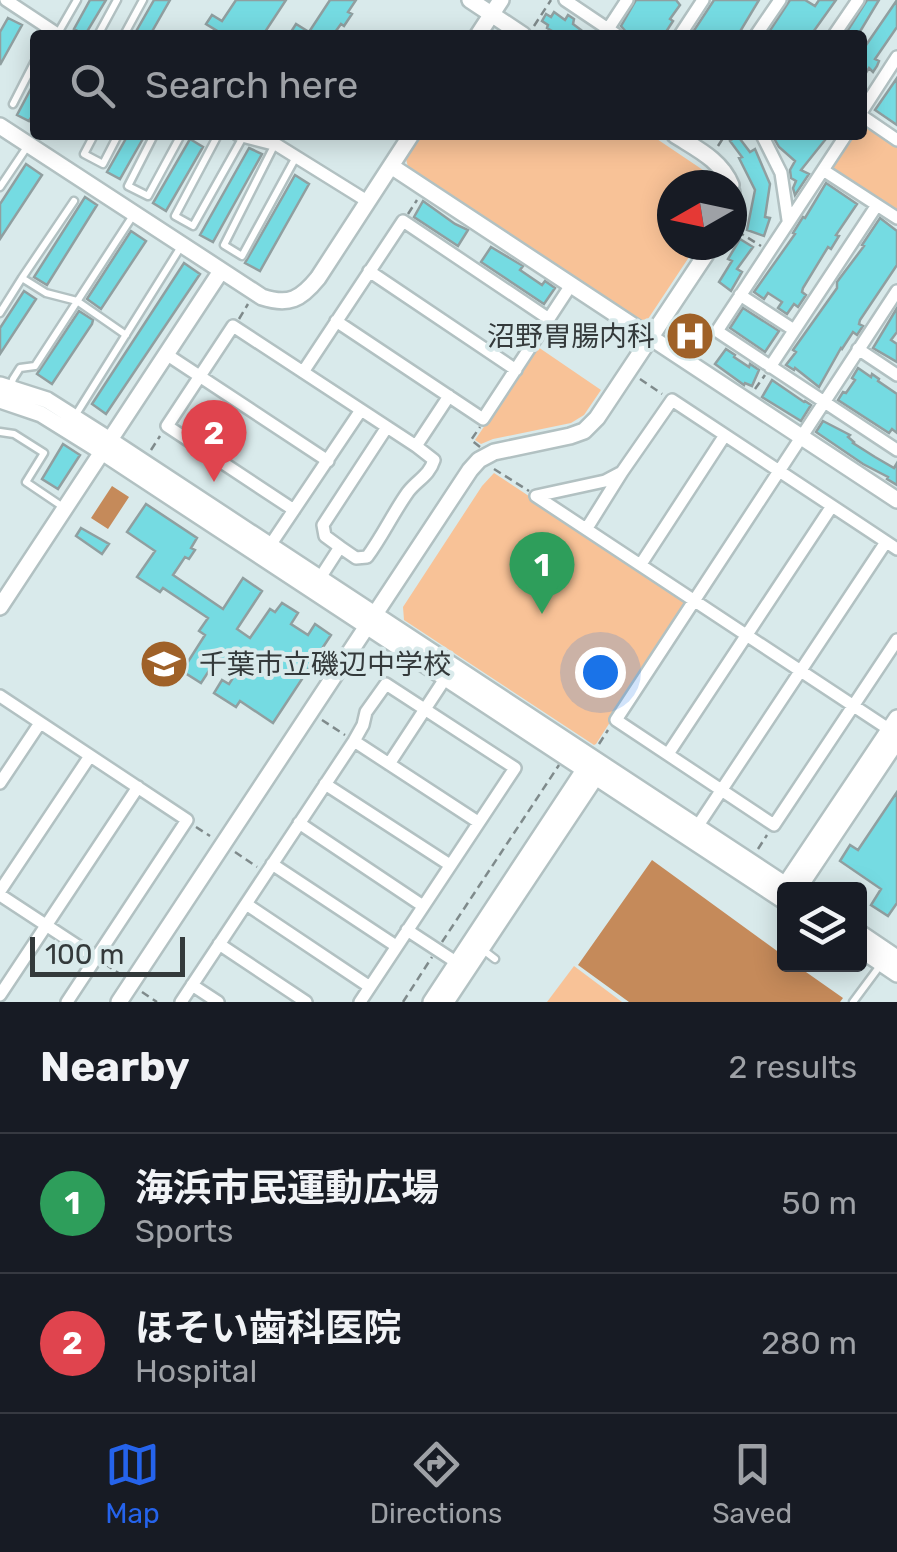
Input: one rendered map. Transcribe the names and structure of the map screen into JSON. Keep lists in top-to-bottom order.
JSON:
{
  "places": {
    "hospital": ["沼野胃腸内科"],
    "school or university": ["千葉市立磯辺中学校"]
  },
  "scale_bar": "100 m",
  "north": "left",
  "page": {
    "search": "Search here",
    "pins": ["2", "1"],
    "scale": "100 m",
    "heading": ["Nearby", "2 results"],
    "list": [
      {
        "mark": "1",
        "name": "海浜市民運動広場",
        "note": "Sports",
        "value": "50 m"
      },
      {
        "mark": "2",
        "name": "ほそい歯科医院",
        "note": "Hospital",
        "value": "280 m"
      }
    ],
    "nav": ["Map", "Directions", "Saved"]
  }
}
